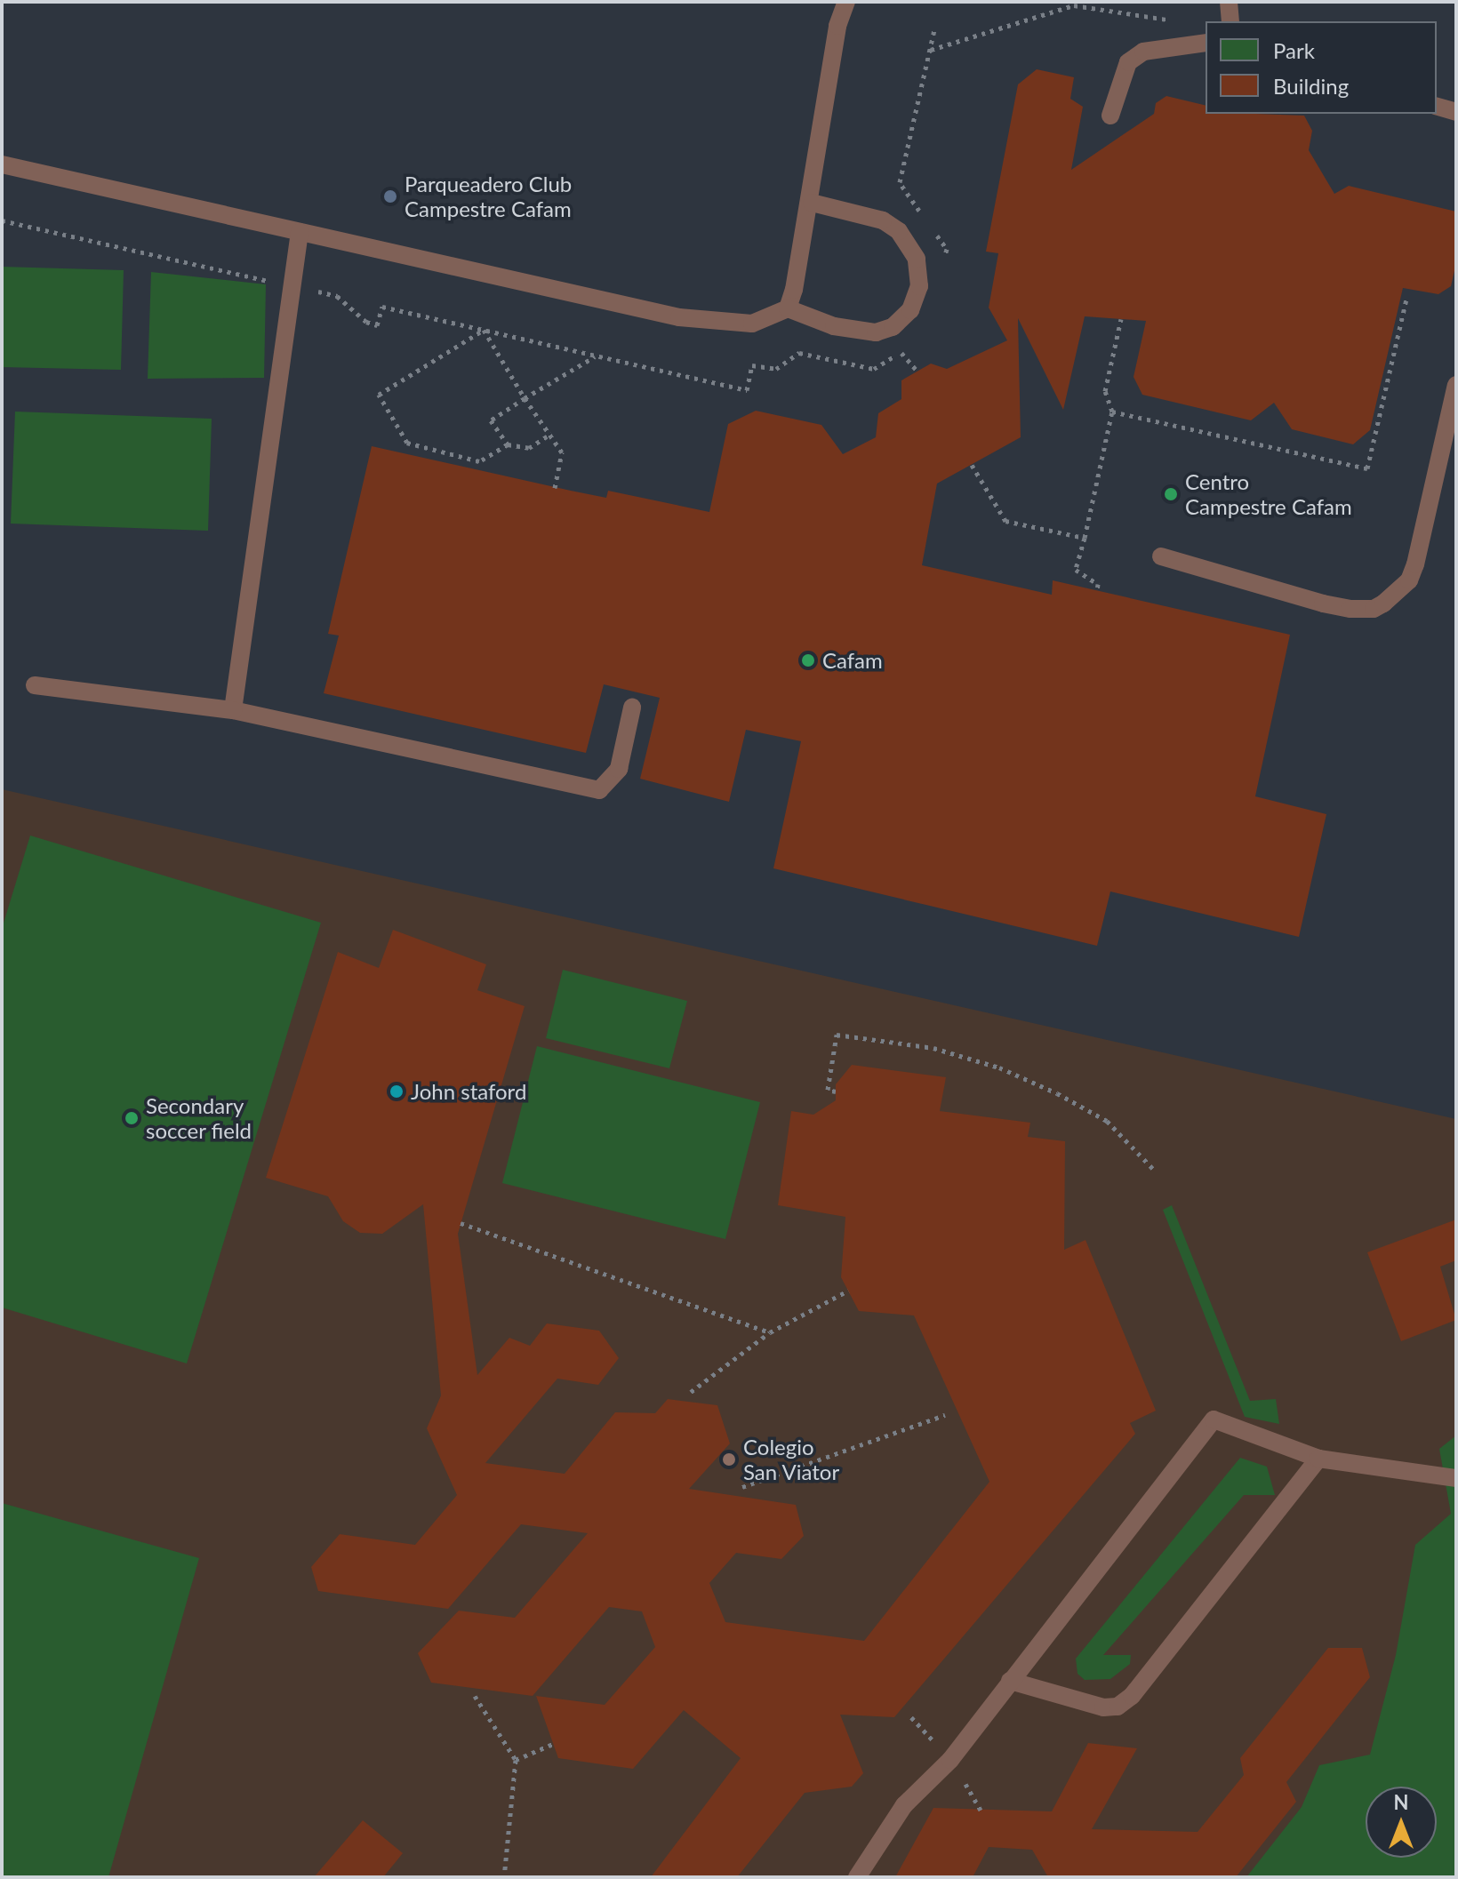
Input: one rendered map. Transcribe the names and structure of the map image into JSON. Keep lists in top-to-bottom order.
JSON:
{
  "places": [
    "Parqueadero Club Campestre Cafam",
    "Centro Campestre Cafam",
    "Cafam",
    "John staford",
    "Secondary soccer field",
    "Colegio San Viator"
  ],
  "legend": ["Park", "Building"],
  "north": "top"
}
